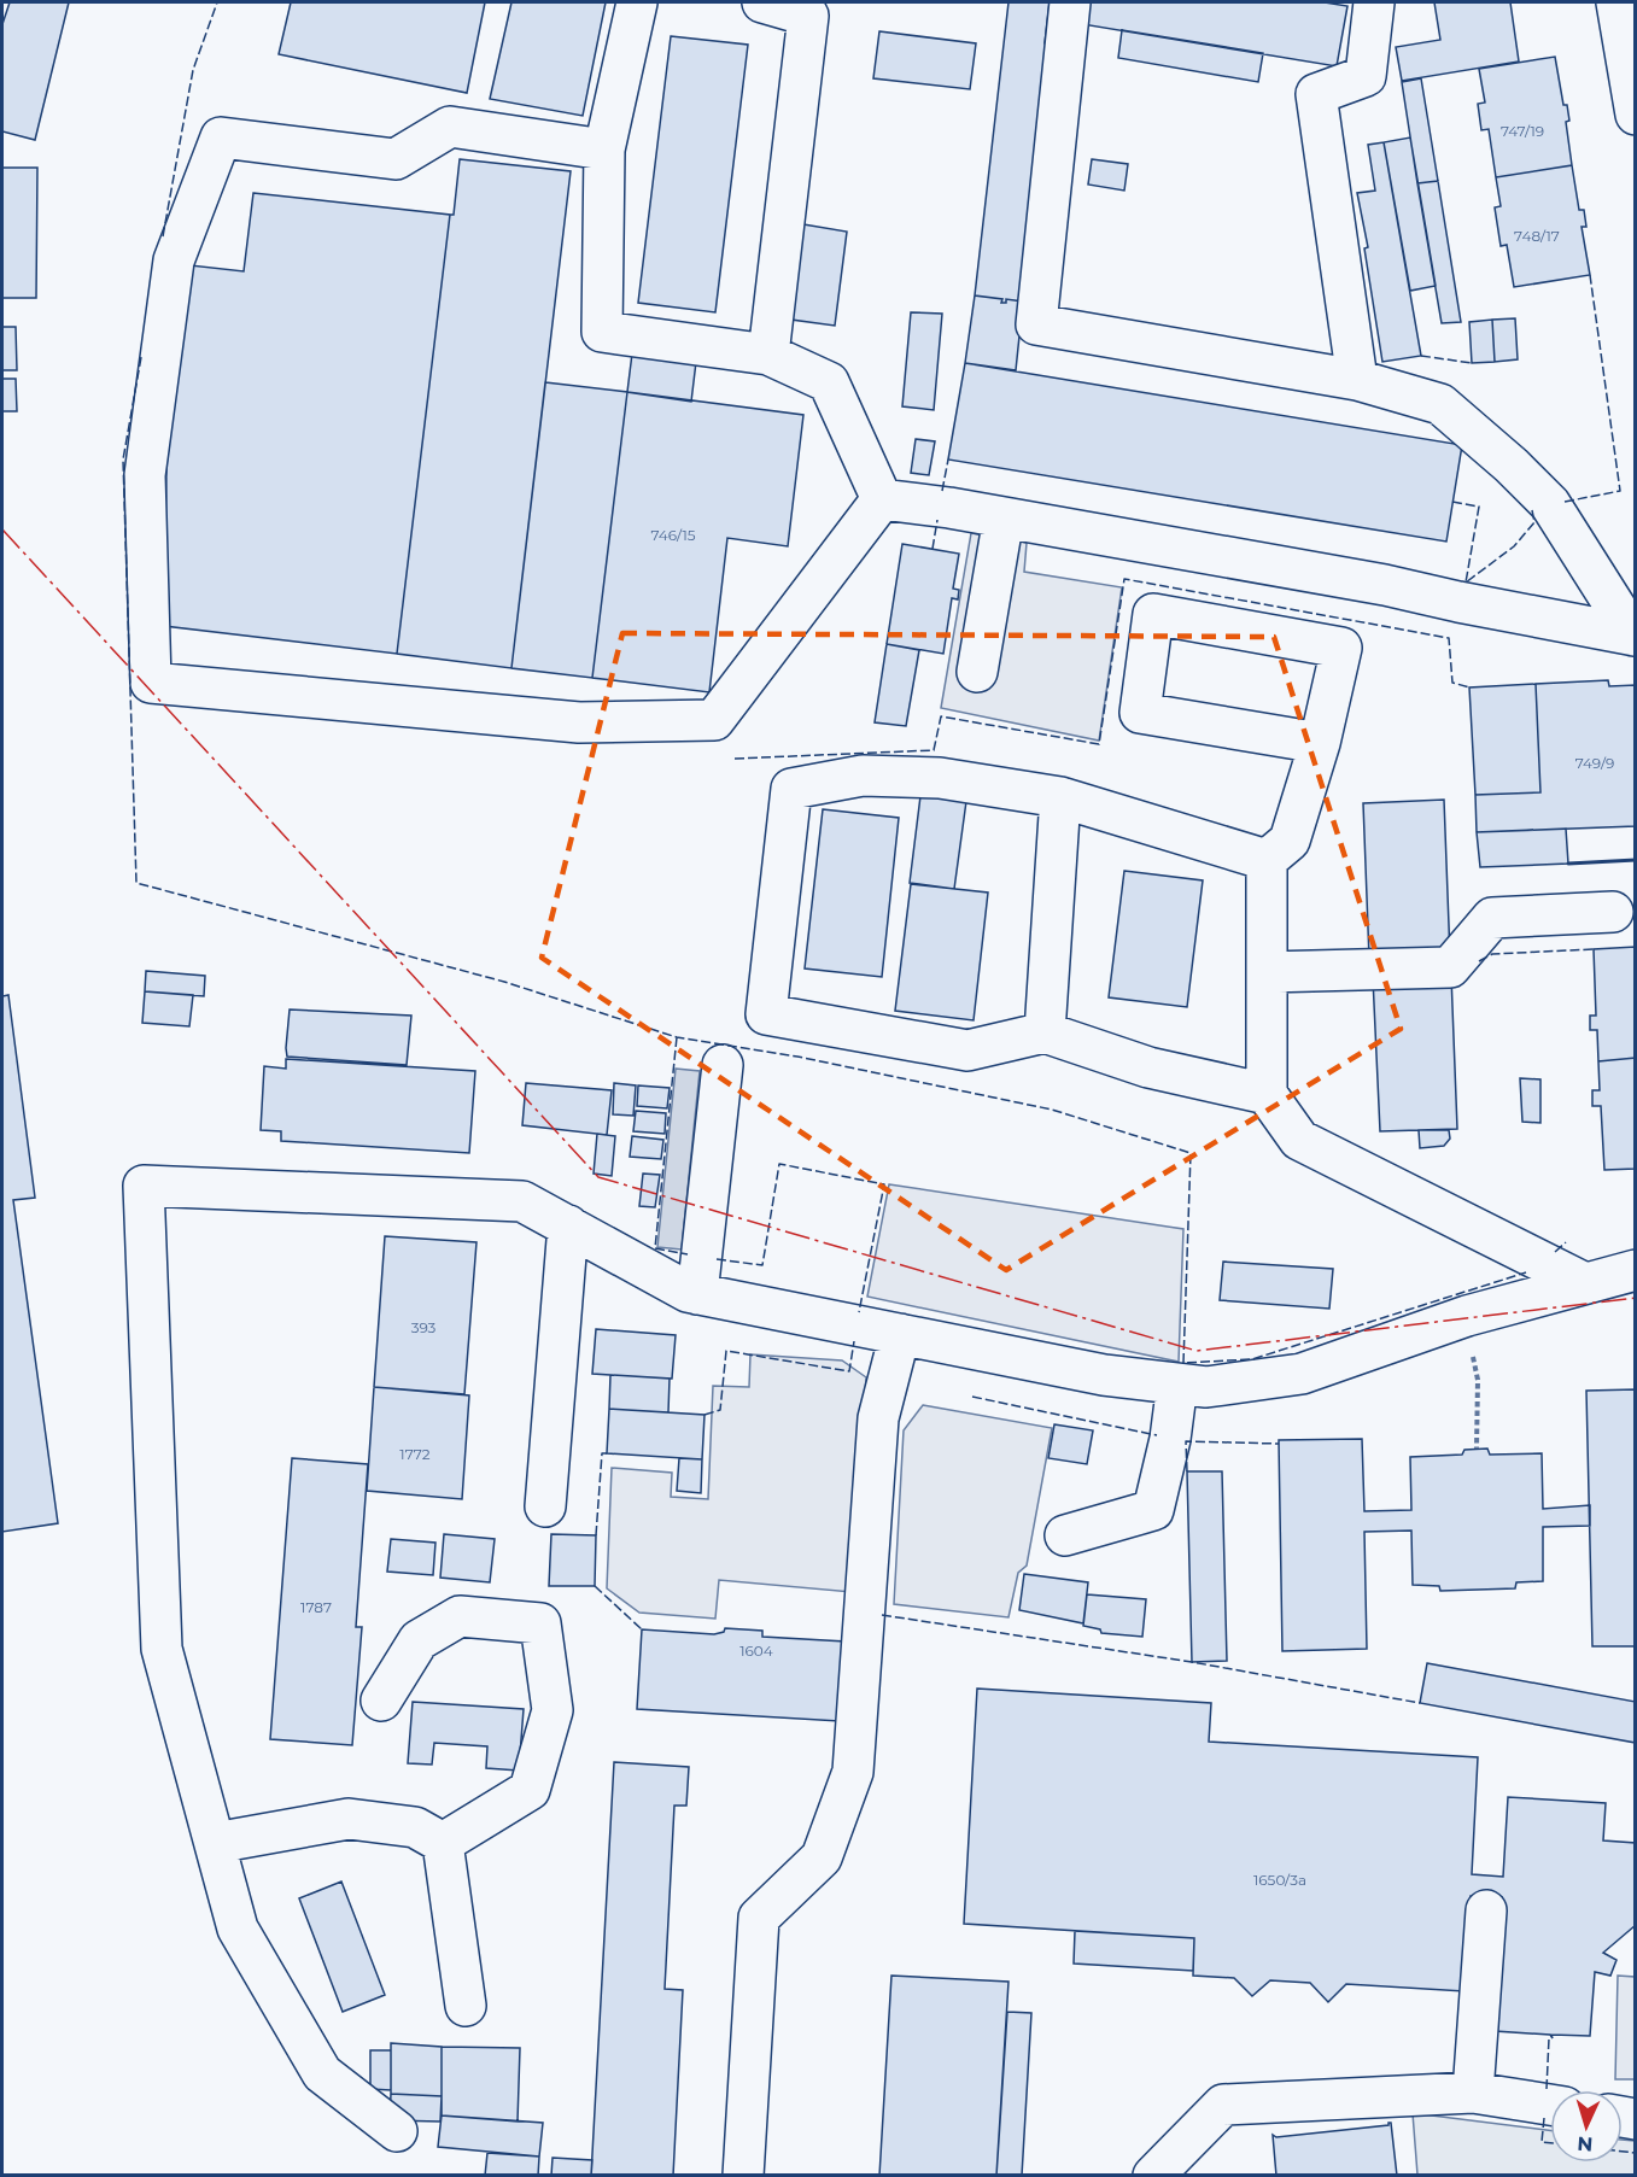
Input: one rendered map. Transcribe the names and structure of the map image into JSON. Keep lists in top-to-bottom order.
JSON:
{
  "house_numbers": [
    "747/19",
    "748/17",
    "746/15",
    "749/9",
    "393",
    "1772",
    "1787",
    "1604",
    "1650/3a"
  ],
  "north": "bottom"
}
